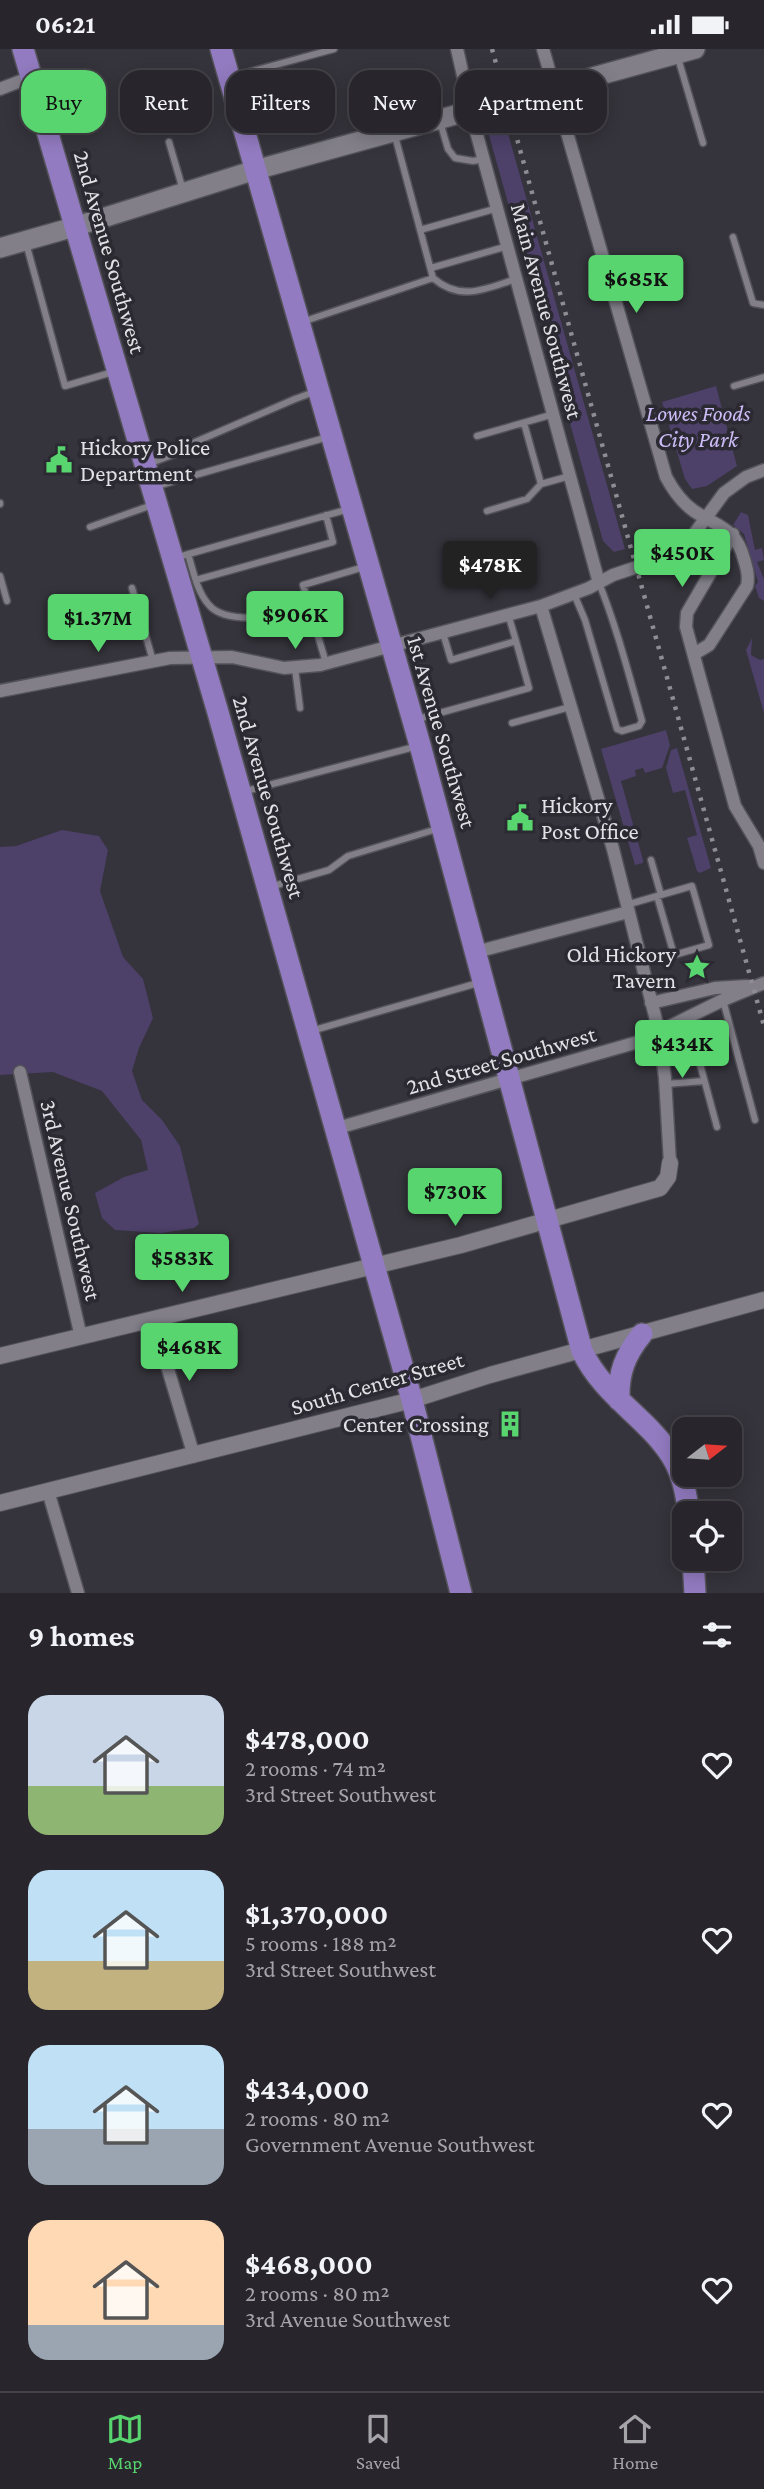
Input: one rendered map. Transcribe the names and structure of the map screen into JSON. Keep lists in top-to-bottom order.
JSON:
{
  "streets": {
    "main road": ["2nd Avenue Southwest", "1st Avenue Southwest"],
    "street": [
      "Main Avenue Southwest",
      "2nd Street Southwest",
      "3rd Avenue Southwest",
      "South Center Street"
    ]
  },
  "crossings": [
    ["2nd Avenue Southwest", "2nd Street Southwest"],
    ["2nd Avenue Southwest", "South Center Street"],
    ["1st Avenue Southwest", "2nd Street Southwest"],
    ["1st Avenue Southwest", "South Center Street"]
  ],
  "parks": ["Lowes Foods City Park"],
  "places": {
    "public building": ["Hickory Police Department", "Hickory Post Office"],
    "place": ["Old Hickory Tavern"],
    "building": ["Center Crossing"]
  },
  "north": "right",
  "page": {
    "status": "06:21",
    "chip": [
      "Buy",
      "Rent",
      "Filters",
      "New",
      "Apartment"
    ],
    "price": [
      "$685K",
      "$450K",
      "$478K",
      "$906K",
      "$1.37M",
      "$434K",
      "$730K",
      "$583K",
      "$468K"
    ],
    "heading": "9 homes",
    "list": [
      {
        "name": "$478,000",
        "note": "2 rooms · 74 m² · 3rd Street Southwest"
      },
      {
        "name": "$1,370,000",
        "note": "5 rooms · 188 m² · 3rd Street Southwest"
      },
      {
        "name": "$434,000",
        "note": "2 rooms · 80 m² · Government Avenue Southwest"
      },
      {
        "name": "$468,000",
        "note": "2 rooms · 80 m² · 3rd Avenue Southwest"
      }
    ],
    "tabs": ["Map", "Saved", "Home"]
  }
}
